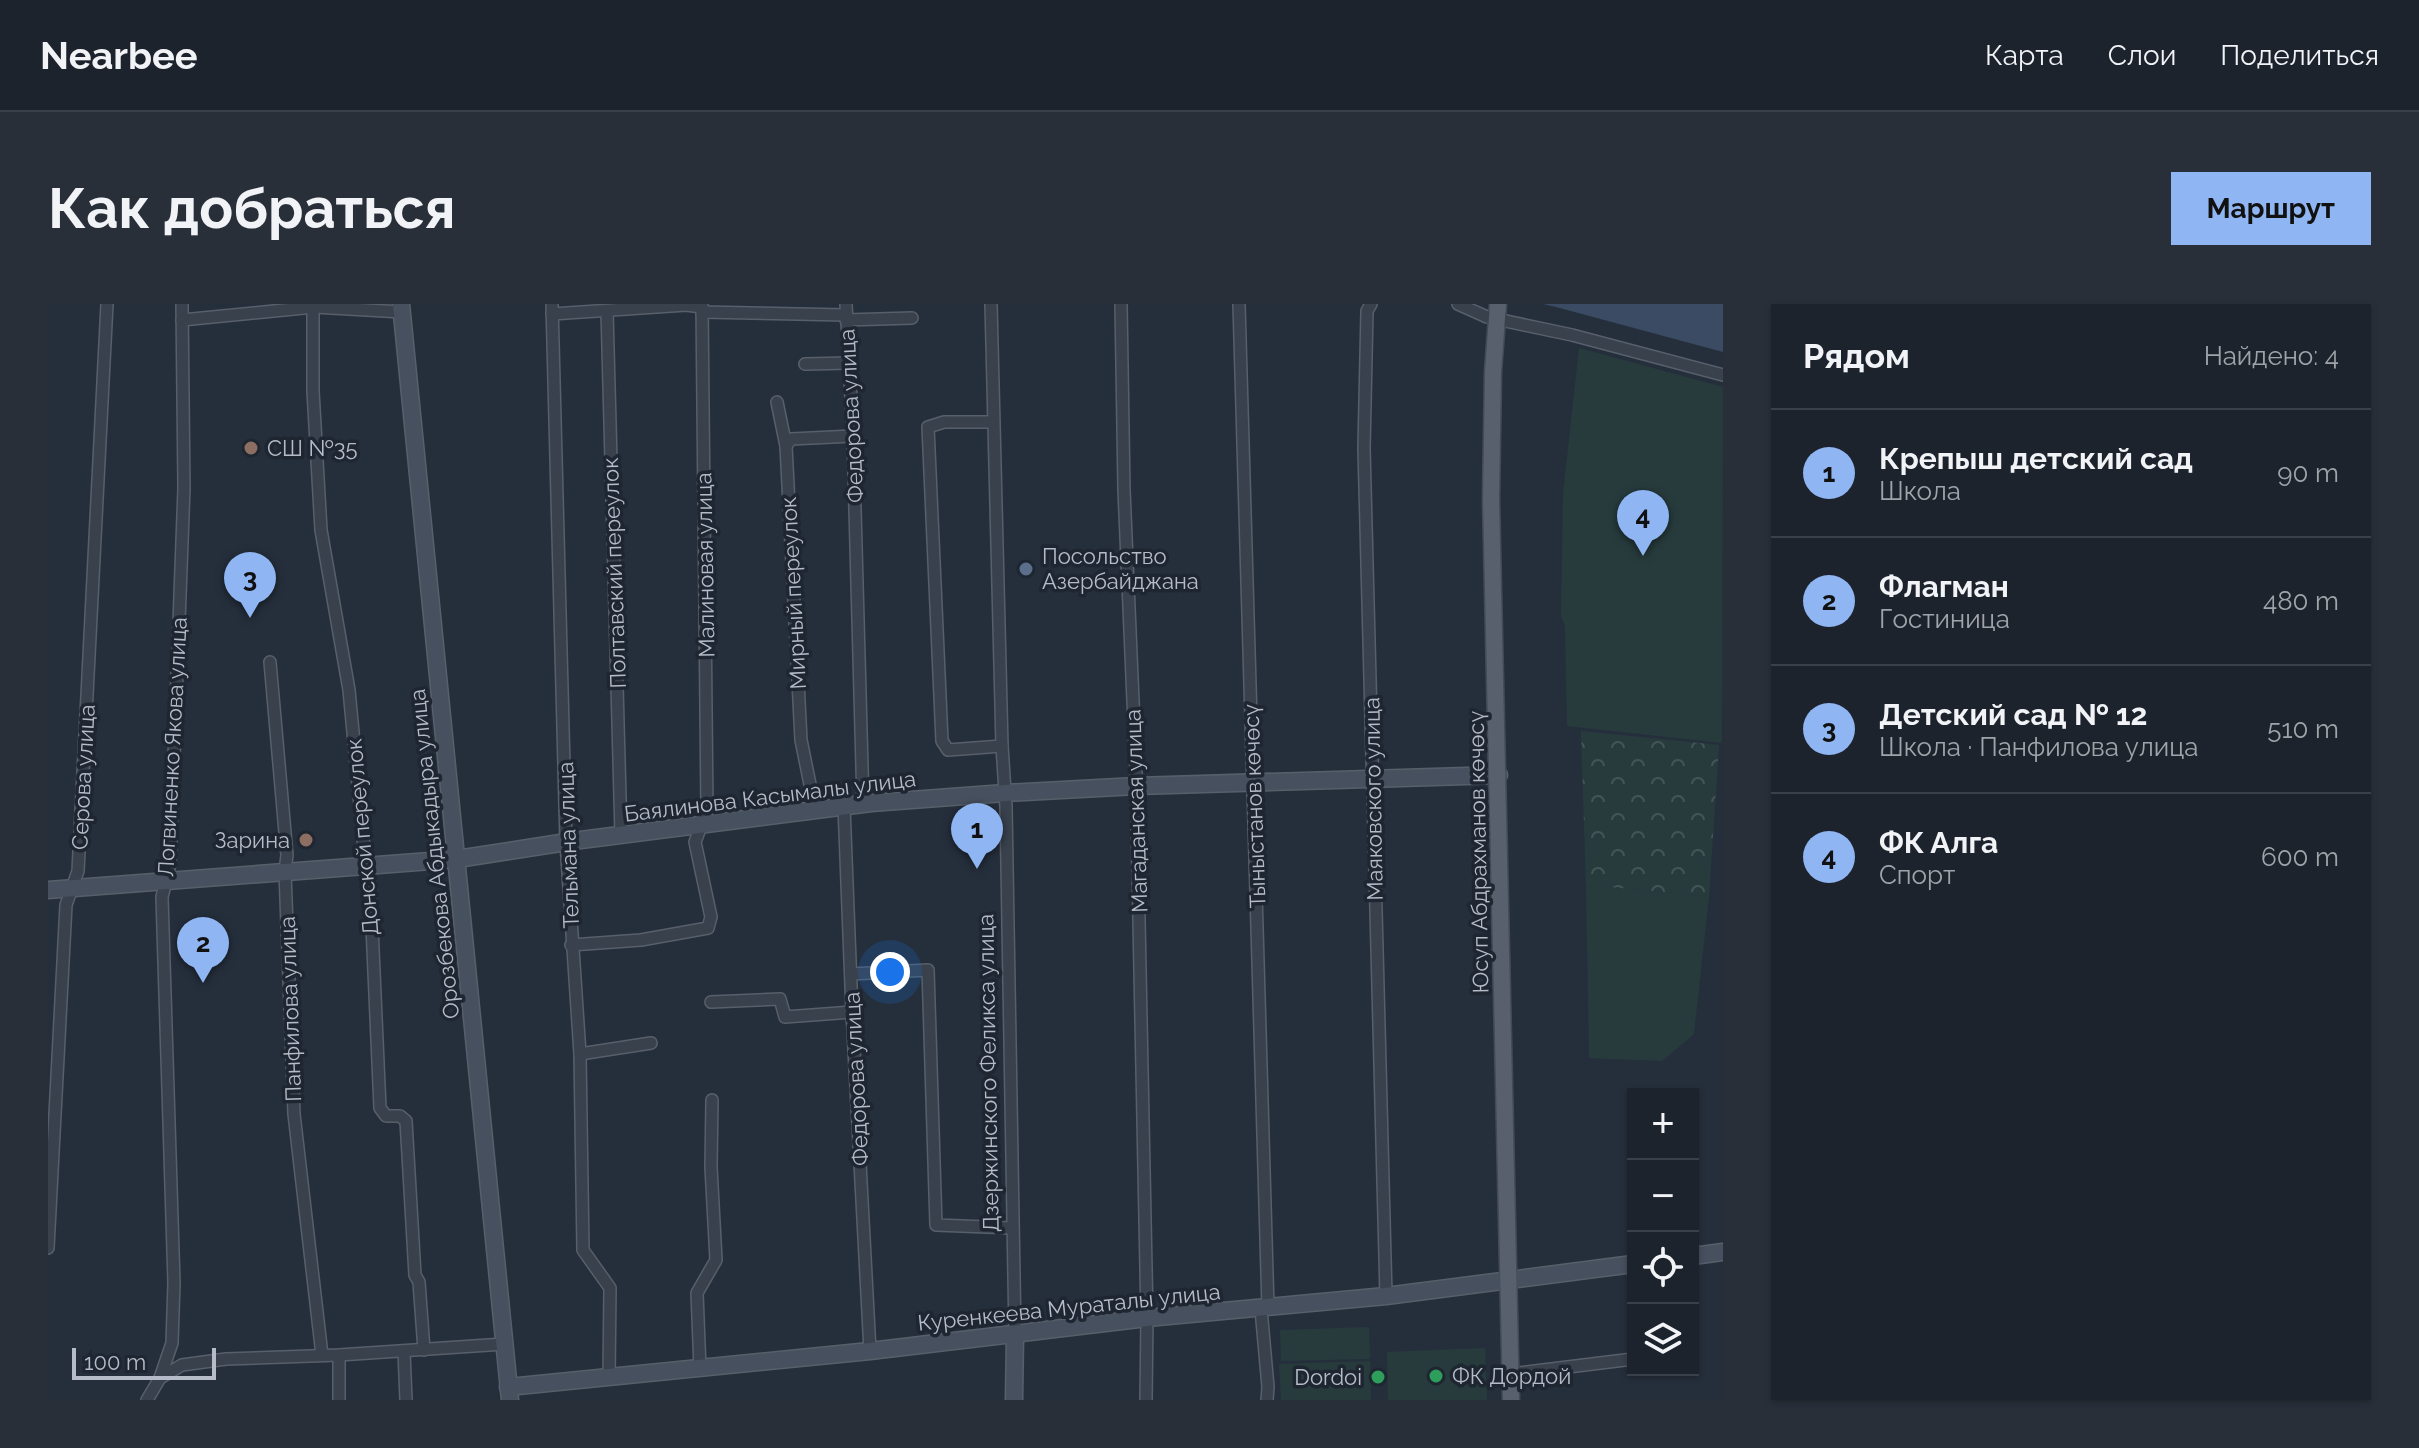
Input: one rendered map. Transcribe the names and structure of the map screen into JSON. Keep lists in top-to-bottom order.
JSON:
{
  "streets": {
    "main road": ["Юсуп Абдрахманов көчөсү"],
    "street": [
      "Федорова улица",
      "Малиновая улица",
      "Полтавский переулок",
      "Мирный переулок",
      "Логвиненко Якова улица",
      "Серова улица",
      "Баялинова Касымалы улица",
      "Маяковского улица",
      "Тыныстанов көчөсү",
      "Магаданская улица",
      "Донской переулок",
      "Тельмана улица",
      "Орозбекова Абдыкадыра улица",
      "Панфилова улица",
      "Дзержинского Феликса улица",
      "Куренкеева Мураталы улица"
    ]
  },
  "crossings": [
    ["Федорова улица", "Малиновая улица"],
    ["Федорова улица", "Полтавский переулок"],
    ["Федорова улица", "Баялинова Касымалы улица"],
    ["Федорова улица", "Тельмана улица"],
    ["Федорова улица", "Куренкеева Мураталы улица"],
    ["Малиновая улица", "Баялинова Касымалы улица"],
    ["Малиновая улица", "Тельмана улица"],
    ["Полтавский переулок", "Баялинова Касымалы улица"],
    ["Мирный переулок", "Баялинова Касымалы улица"],
    ["Логвиненко Якова улица", "Баялинова Касымалы улица"],
    ["Серова улица", "Баялинова Касымалы улица"],
    ["Баялинова Касымалы улица", "Маяковского улица"],
    ["Баялинова Касымалы улица", "Тыныстанов көчөсү"],
    ["Баялинова Касымалы улица", "Магаданская улица"],
    ["Баялинова Касымалы улица", "Донской переулок"],
    ["Баялинова Касымалы улица", "Тельмана улица"],
    ["Баялинова Касымалы улица", "Юсуп Абдрахманов көчөсү"],
    ["Баялинова Касымалы улица", "Орозбекова Абдыкадыра улица"],
    ["Баялинова Касымалы улица", "Панфилова улица"],
    ["Баялинова Касымалы улица", "Дзержинского Феликса улица"],
    ["Маяковского улица", "Куренкеева Мураталы улица"],
    ["Тыныстанов көчөсү", "Куренкеева Мураталы улица"],
    ["Магаданская улица", "Куренкеева Мураталы улица"],
    ["Тельмана улица", "Куренкеева Мураталы улица"],
    ["Юсуп Абдрахманов көчөсү", "Куренкеева Мураталы улица"],
    ["Орозбекова Абдыкадыра улица", "Куренкеева Мураталы улица"],
    ["Дзержинского Феликса улица", "Куренкеева Мураталы улица"]
  ],
  "places": [
    "СШ №35",
    "Посольство Азербайджана",
    "Зарина",
    "ФК Дордой",
    "Dordoi"
  ],
  "scale_bar": "100 m",
  "page": {
    "header": "Nearbee",
    "nav": ["Карта", "Слои", "Поделиться"],
    "buttons": "Маршрут",
    "title": "Как добраться",
    "heading": ["Рядом", "Найдено: 4"],
    "list": [
      {
        "mark": "1",
        "name": "Крепыш детский сад",
        "note": "Школа",
        "value": "90 m"
      },
      {
        "mark": "2",
        "name": "Флагман",
        "note": "Гостиница",
        "value": "480 m"
      },
      {
        "mark": "3",
        "name": "Детский сад № 12",
        "note": "Школа · Панфилова улица",
        "value": "510 m"
      },
      {
        "mark": "4",
        "name": "ФК Алга",
        "note": "Спорт",
        "value": "600 m"
      }
    ],
    "pins": [
      "4",
      "3",
      "1",
      "2"
    ],
    "map_buttons": ["+", "−"],
    "scale": "100 m"
  }
}
